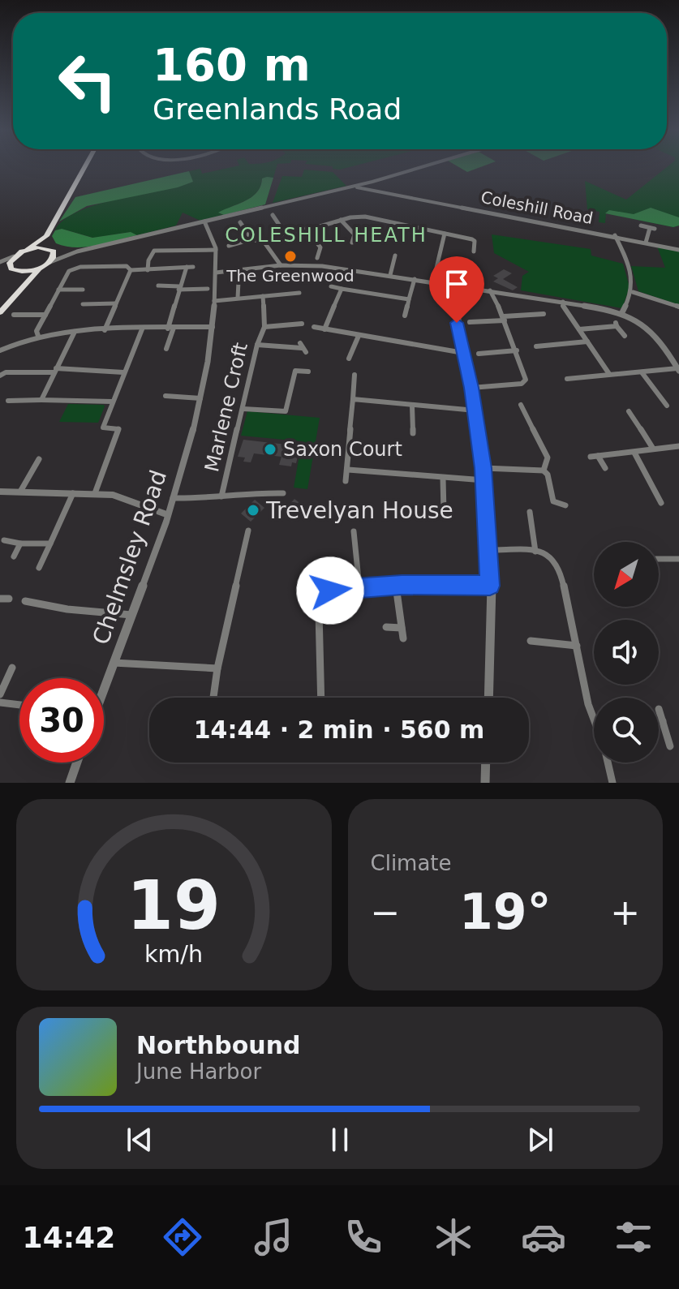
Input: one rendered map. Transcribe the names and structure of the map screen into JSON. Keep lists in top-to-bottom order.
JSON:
{
  "streets": {
    "street": ["Coleshill Road", "Marlene Croft", "Chelmsley Road"]
  },
  "crossings": [
    ["Marlene Croft", "Chelmsley Road"]
  ],
  "districts": ["COLESHILL HEATH"],
  "places": ["The Greenwood", "Saxon Court", "Trevelyan House"],
  "north": "bottom left",
  "page": {
    "turn": ["160 m", "Greenlands Road"],
    "limit": "30",
    "trip": "14:44 · 2 min · 560 m",
    "tile": "Climate",
    "heat": ["−", "19°", "+"],
    "song": ["Northbound", "June Harbor"],
    "tabs": "14:42",
    "gauge": ["19", "km/h"]
  }
}
